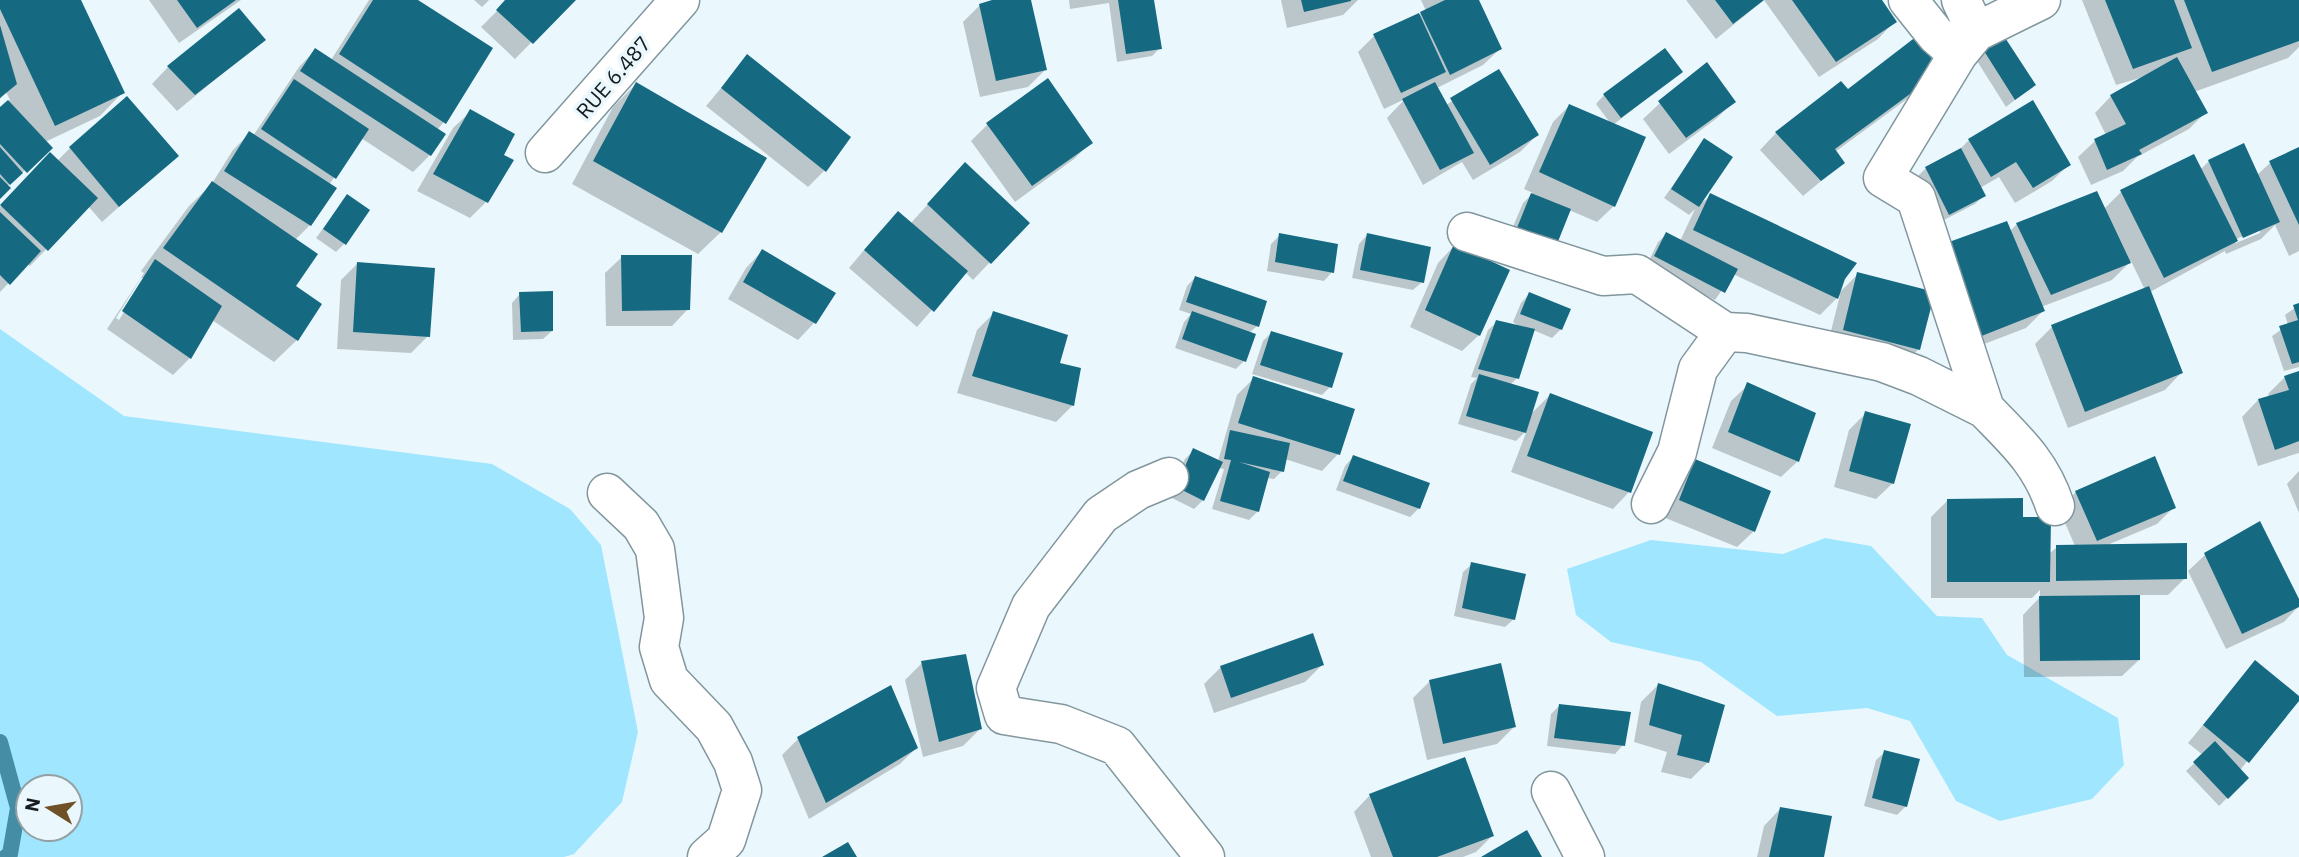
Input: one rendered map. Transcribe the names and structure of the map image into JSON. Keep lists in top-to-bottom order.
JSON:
{
  "streets": {
    "street": ["RUE 6.487"]
  },
  "north": "left"
}
